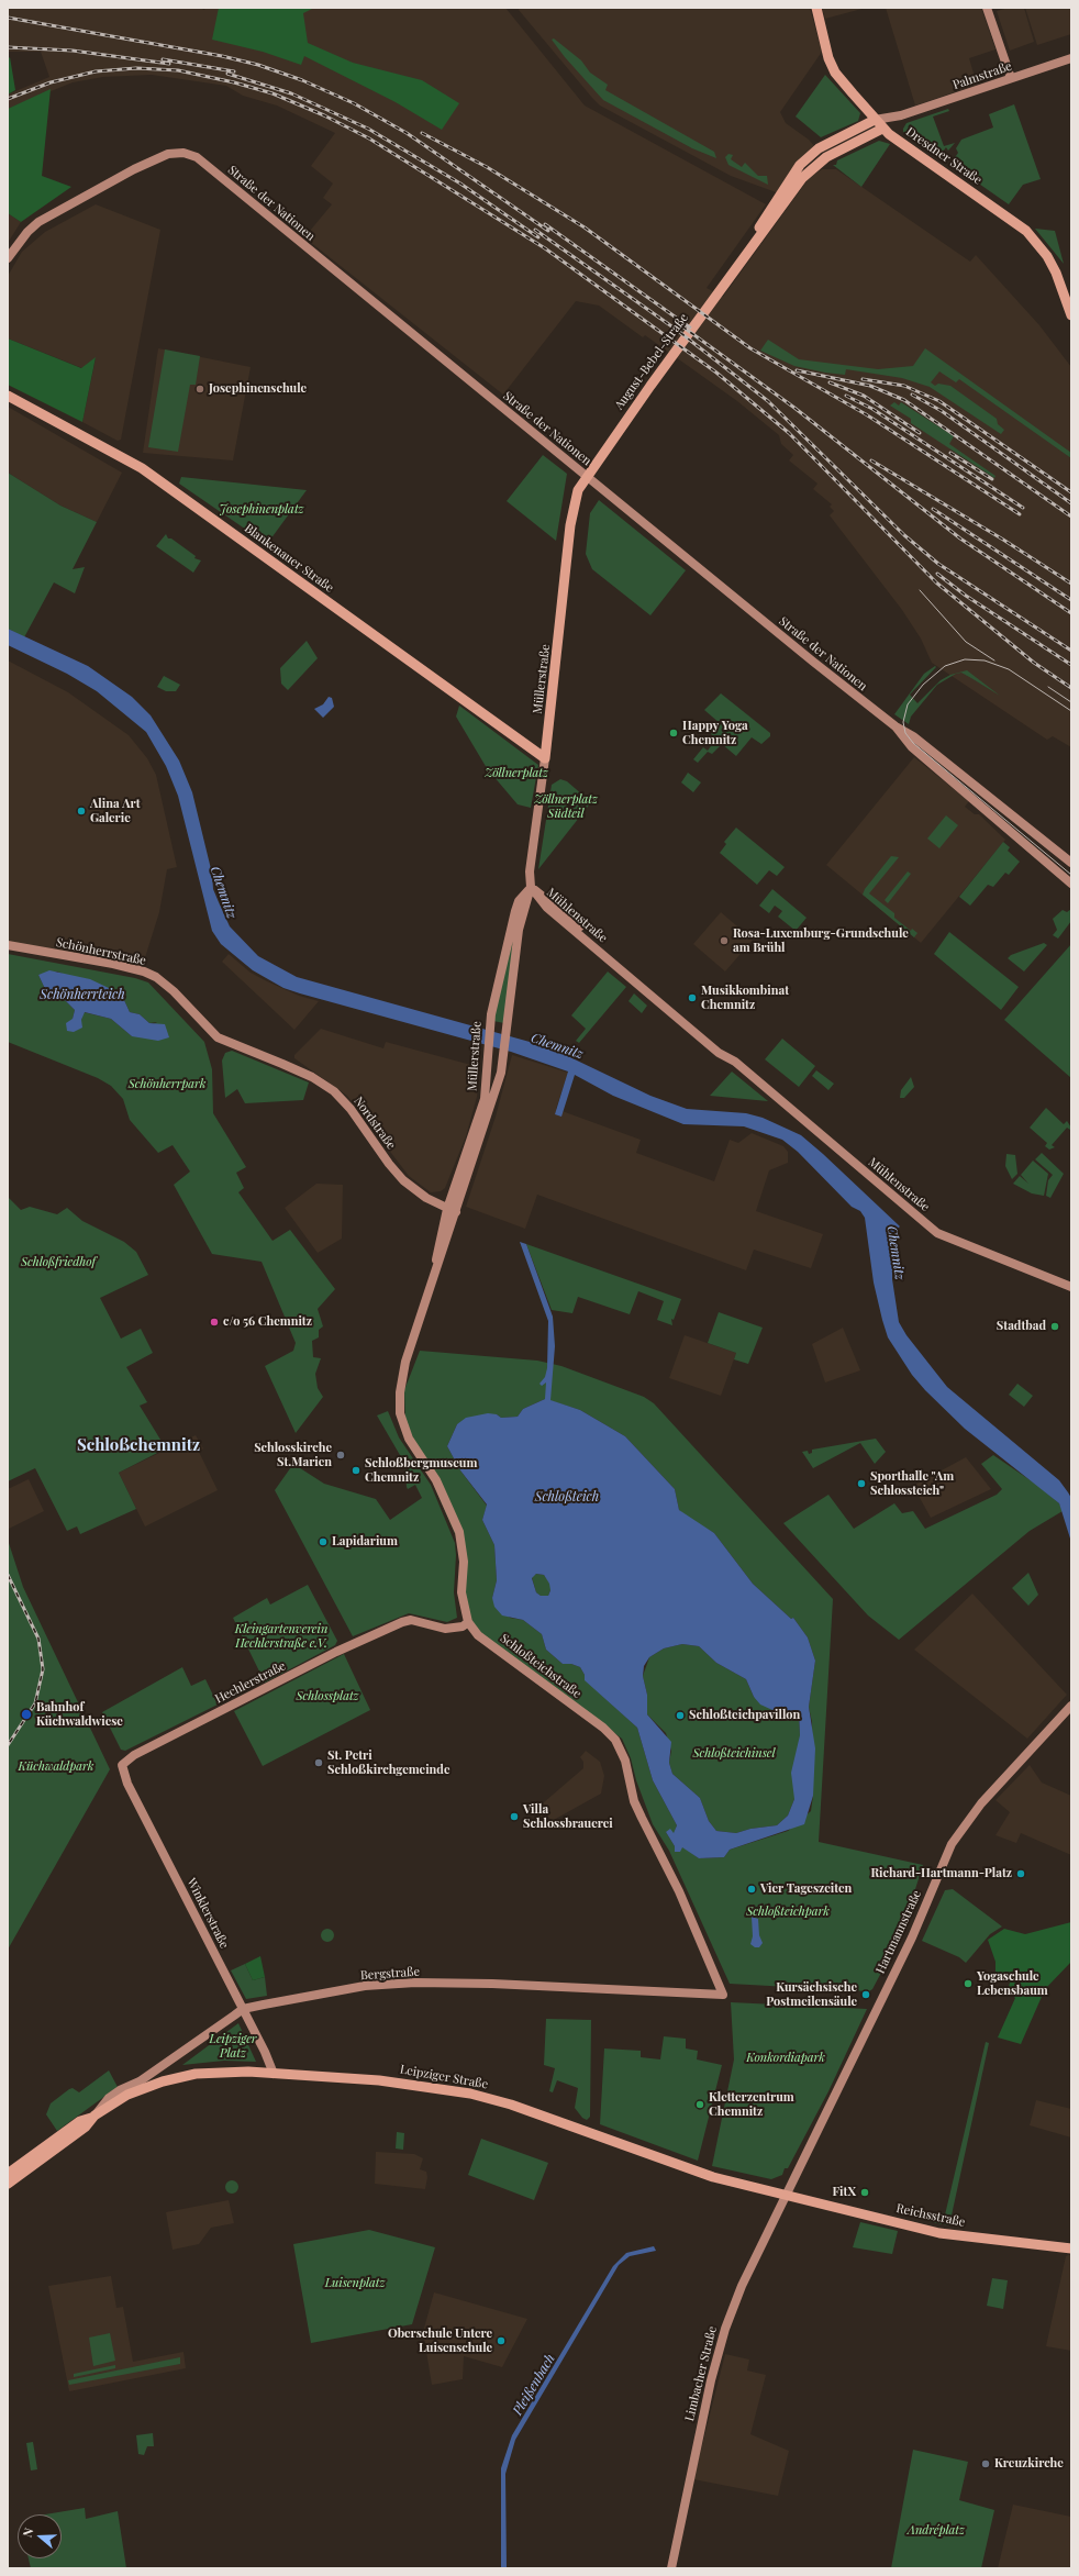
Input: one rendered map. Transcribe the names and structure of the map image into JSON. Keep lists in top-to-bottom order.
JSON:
{
  "streets": {
    "main road": [
      "Palmstraße",
      "Dresdner Straße",
      "Straße der Nationen",
      "August-Bebel-Straße",
      "Blankenauer Straße",
      "Müllerstraße",
      "Mühlenstraße",
      "Schönherrstraße",
      "Nordstraße",
      "Schloßteichstraße",
      "Hechlerstraße",
      "Winklerstraße",
      "Hartmannstraße",
      "Bergstraße",
      "Leipziger Straße",
      "Reichsstraße",
      "Limbacher Straße"
    ]
  },
  "crossings": [
    ["Palmstraße", "August-Bebel-Straße"],
    ["Dresdner Straße", "August-Bebel-Straße"],
    ["Straße der Nationen", "August-Bebel-Straße"],
    ["Straße der Nationen", "Müllerstraße"],
    ["August-Bebel-Straße", "Müllerstraße"],
    ["Blankenauer Straße", "Müllerstraße"],
    ["Müllerstraße", "Mühlenstraße"],
    ["Müllerstraße", "Nordstraße"],
    ["Müllerstraße", "Schloßteichstraße"],
    ["Schönherrstraße", "Nordstraße"],
    ["Schloßteichstraße", "Hechlerstraße"],
    ["Schloßteichstraße", "Bergstraße"],
    ["Hechlerstraße", "Winklerstraße"],
    ["Winklerstraße", "Bergstraße"],
    ["Winklerstraße", "Leipziger Straße"],
    ["Hartmannstraße", "Leipziger Straße"],
    ["Hartmannstraße", "Reichsstraße"],
    ["Hartmannstraße", "Limbacher Straße"],
    ["Bergstraße", "Leipziger Straße"],
    ["Leipziger Straße", "Reichsstraße"],
    ["Leipziger Straße", "Limbacher Straße"],
    ["Reichsstraße", "Limbacher Straße"]
  ],
  "districts": ["Schloßchemnitz"],
  "water": [
    "Chemnitz",
    "Schönherrteich",
    "Schloßteich",
    "Pleißenbach"
  ],
  "parks": [
    "Josephinenplatz",
    "Zöllnerplatz",
    "Zöllnerplatz Südteil",
    "Schönherrpark",
    "Schloßfriedhof",
    "Kleingartenverein Hechlerstraße e.V.",
    "Schlossplatz",
    "Schloßteichinsel",
    "Küchwaldpark",
    "Schloßteichpark",
    "Leipziger Platz",
    "Konkordiapark",
    "Luisenplatz",
    "Andréplatz"
  ],
  "places": [
    "Josephinenschule",
    "Happy Yoga Chemnitz",
    "Alina Art Galerie",
    "Rosa-Luxemburg-Grundschule am Brühl",
    "Musikkombinat Chemnitz",
    "c/o 56 Chemnitz",
    "Stadtbad",
    "Schlosskirche St.Marien",
    "Schloßbergmuseum Chemnitz",
    "Sporthalle \"Am Schlossteich\"",
    "Lapidarium",
    "Bahnhof Küchwaldwiese",
    "Schloßteichpavillon",
    "St. Petri Schloßkirchgemeinde",
    "Villa Schlossbrauerei",
    "Richard-Hartmann-Platz",
    "Vier Tageszeiten",
    "Yogaschule Lebensbaum",
    "Kursächsische Postmeilensäule",
    "Kletterzentrum Chemnitz",
    "FitX",
    "Oberschule Untere Luisenschule",
    "Kreuzkirche"
  ],
  "north": "left"
}
